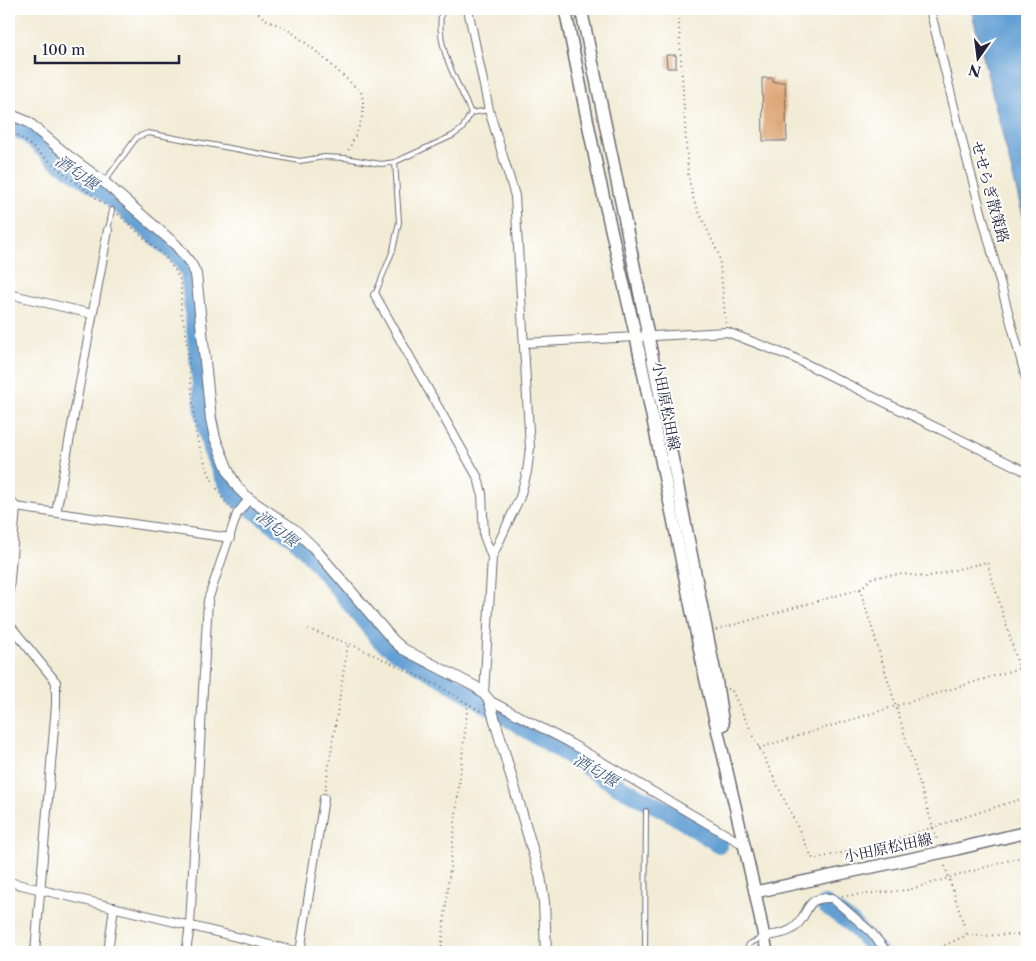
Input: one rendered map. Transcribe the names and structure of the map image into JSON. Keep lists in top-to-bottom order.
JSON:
{
  "streets": {
    "main road": ["小田原松田線"],
    "street": ["せせらぎ散策路"]
  },
  "water": ["酒匂堰"],
  "scale_bar": "100 m",
  "north": "bottom"
}
